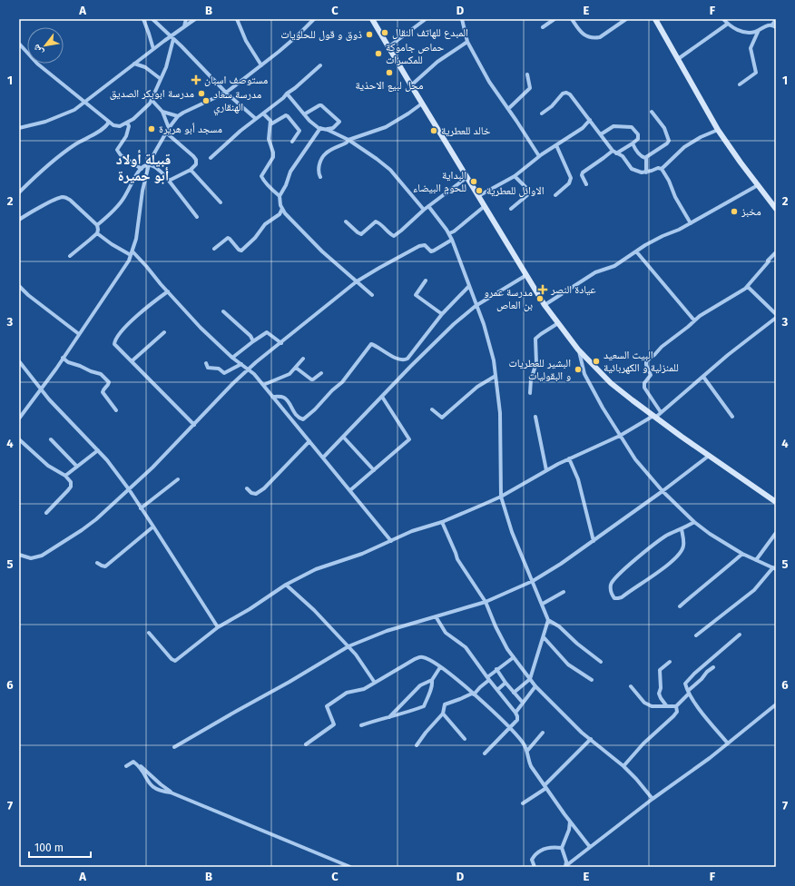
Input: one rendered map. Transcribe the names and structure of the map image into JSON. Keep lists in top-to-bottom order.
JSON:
{
  "districts": ["قبيلة أولاد أبو حميرة"],
  "places": {
    "other": [
      "المبدع للهاتف النقال",
      "ذوق و قول للحلويات",
      "حماص جاموكة للمكسرات",
      "محل لبيع الاحذية",
      "مدرسة ابوبكر الصديق",
      "مدرسة سعاد الهنقاري",
      "مسجد أبو هريرة",
      "خالد للعطرية",
      "البداية للحوم البيضاء",
      "الاوائل للعطرية",
      "مخبز",
      "مدرسة عمرو بن العاص",
      "البيت السعيد للمنزلية و الكهربائية",
      "البشير للعطريات و البقوليات"
    ],
    "health": ["مستوصف اسبان", "عيادة النصر"]
  },
  "scale_bar": "100 m",
  "north": "bottom left",
  "grid": {
    "columns": [
      "A",
      "B",
      "C",
      "D",
      "E",
      "F"
    ],
    "rows": [
      "1",
      "2",
      "3",
      "4",
      "5",
      "6",
      "7"
    ]
  }
}
